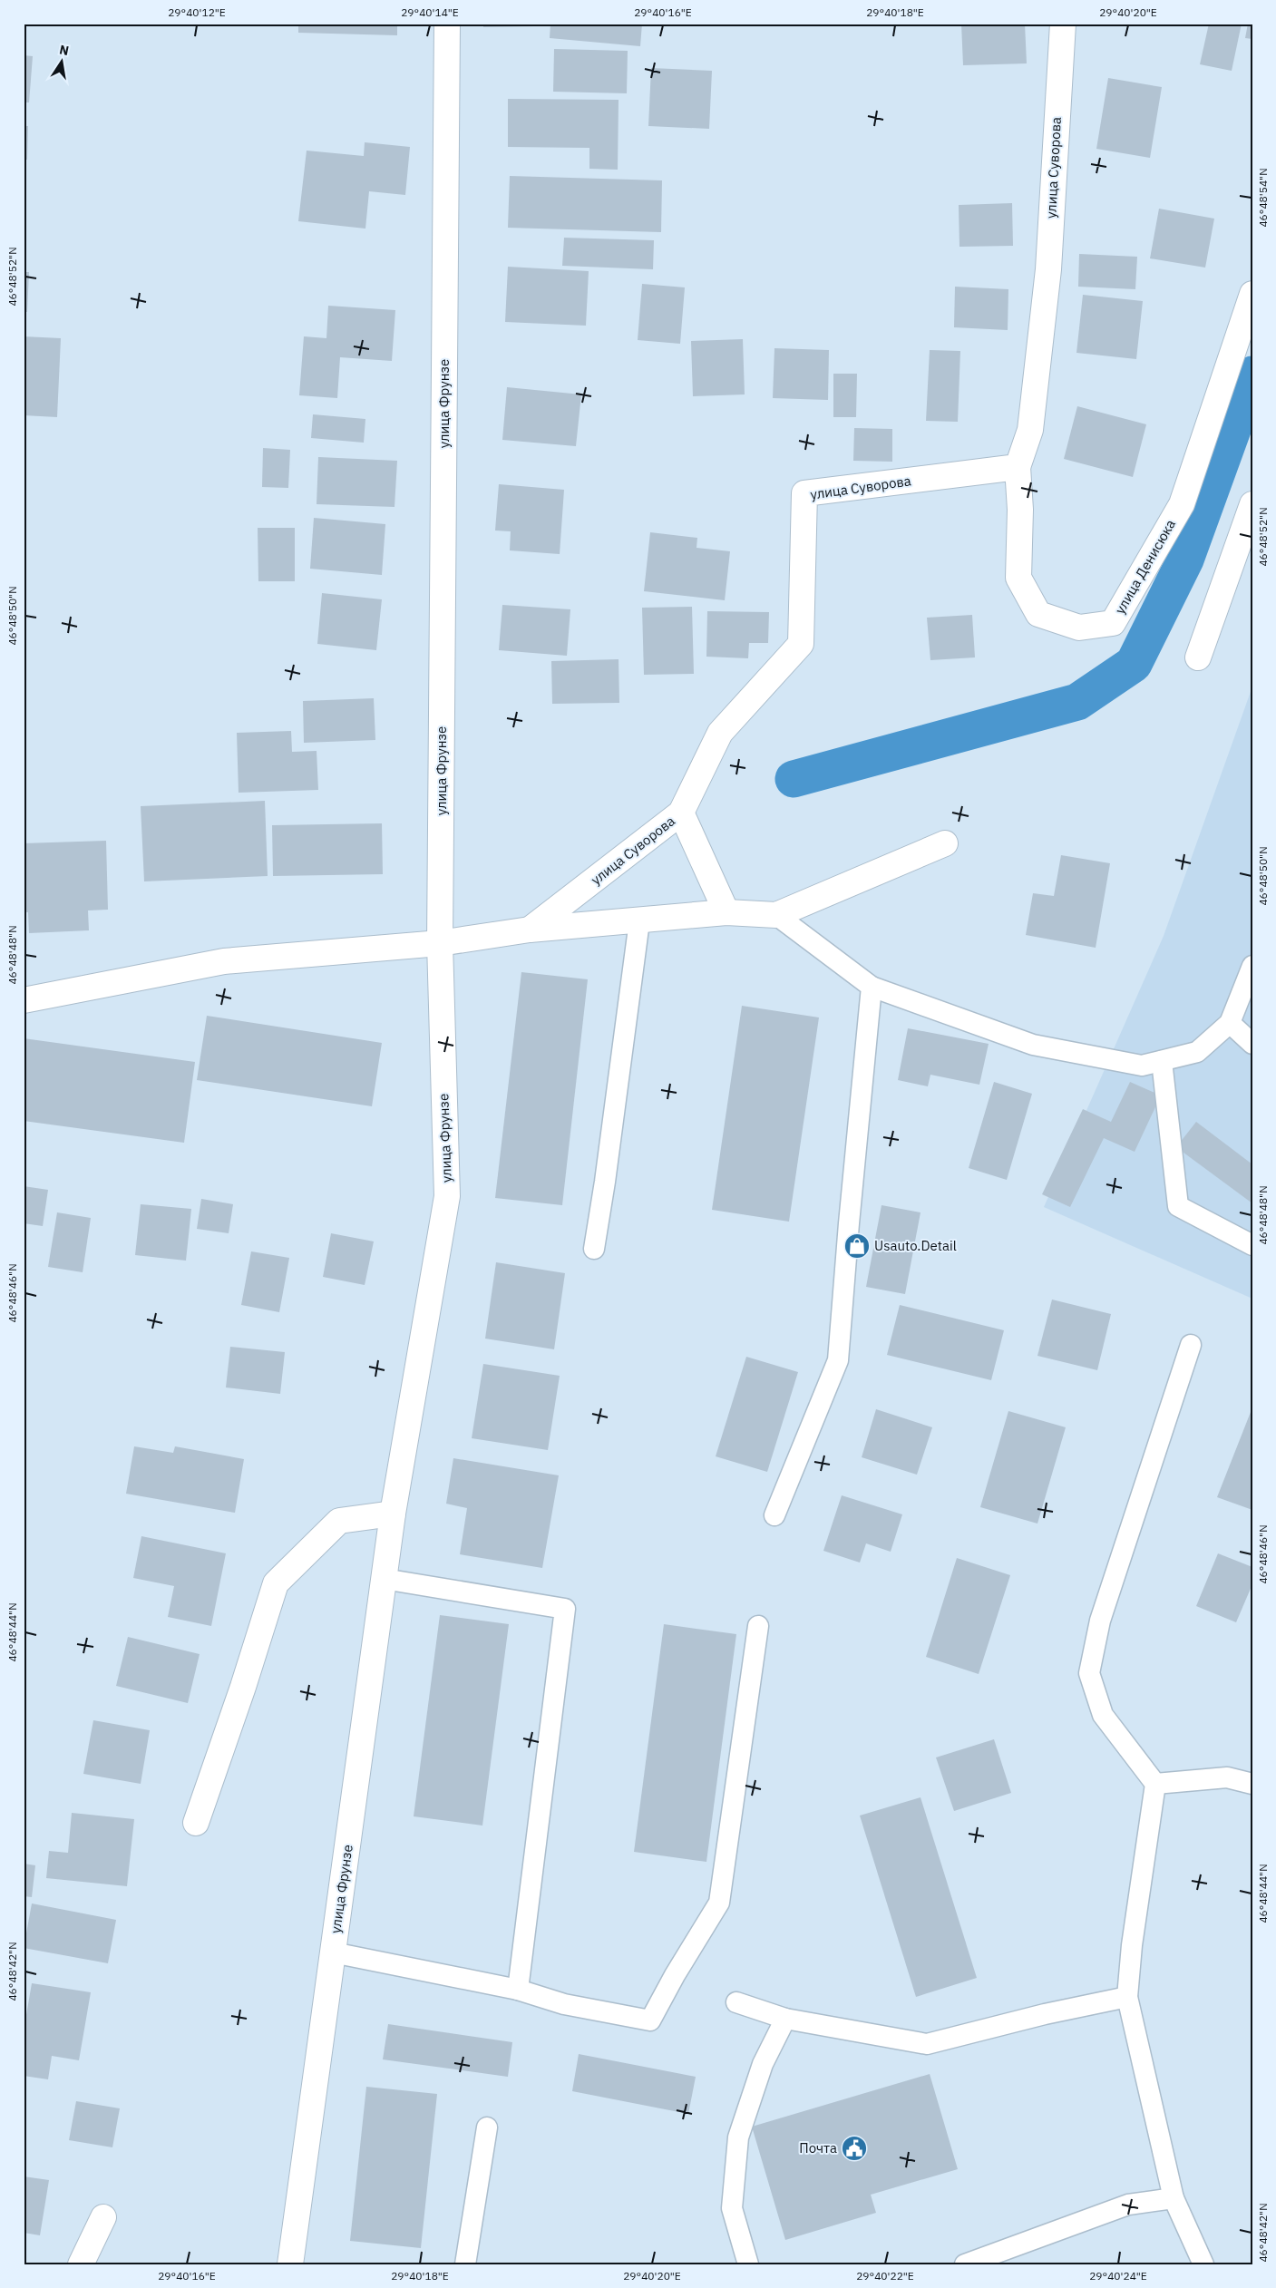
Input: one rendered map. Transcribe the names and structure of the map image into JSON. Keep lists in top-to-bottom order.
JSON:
{
  "streets": {
    "street": ["улица Суворова", "улица Фрунзе", "улица Денисюка"]
  },
  "crossings": [
    ["улица Суворова", "улица Денисюка"]
  ],
  "places": {
    "shop": ["Usauto.Detail"],
    "public building": ["Почта"]
  },
  "north": "top",
  "coordinates": [
    "29°40'12\"E",
    "29°40'14\"E",
    "29°40'16\"E",
    "29°40'18\"E",
    "29°40'20\"E",
    "46°48'54\"N",
    "46°48'52\"N",
    "46°48'50\"N",
    "46°48'48\"N",
    "46°48'46\"N",
    "46°48'44\"N",
    "46°48'42\"N",
    "29°40'22\"E",
    "29°40'24\"E"
  ]
}
